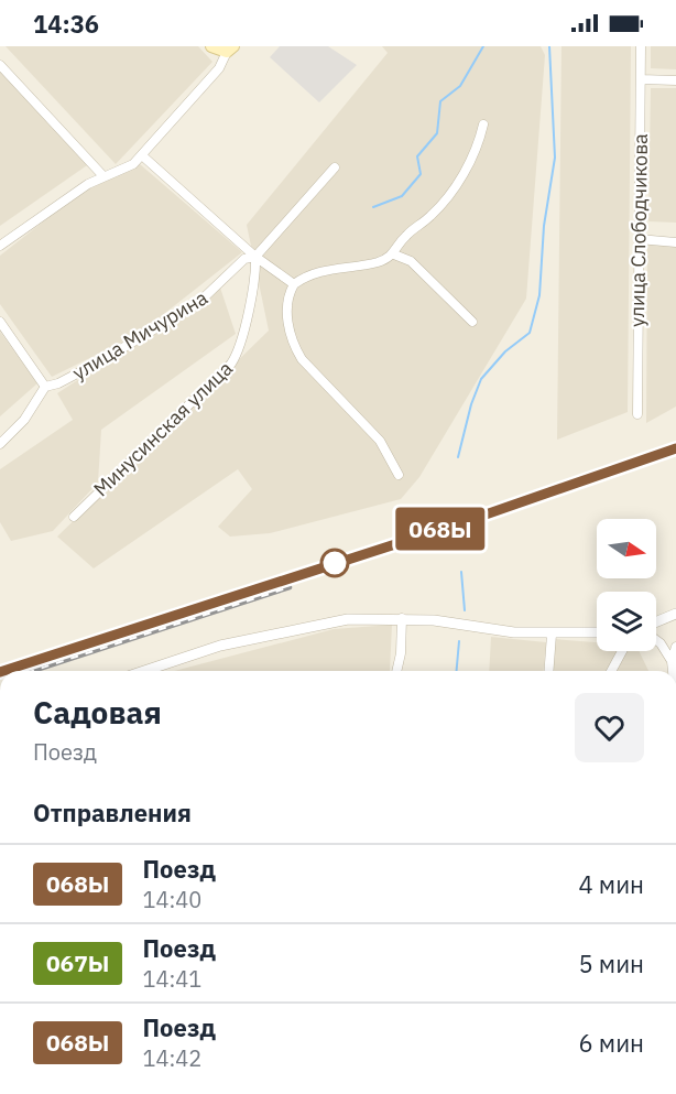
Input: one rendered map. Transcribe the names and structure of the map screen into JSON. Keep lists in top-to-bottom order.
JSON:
{
  "streets": {
    "street": ["улица Слободчикова", "улица Мичурина", "Минусинская улица"]
  },
  "crossings": [
    ["улица Мичурина", "Минусинская улица"]
  ],
  "north": "right",
  "page": {
    "status": "14:36",
    "on_map": "068Ы",
    "heading": [
      ["Садовая", "Поезд"],
      "Отправления"
    ],
    "list": [
      {
        "mark": "068Ы",
        "name": "Поезд",
        "note": "14:40",
        "value": "4 мин"
      },
      {
        "mark": "067Ы",
        "name": "Поезд",
        "note": "14:41",
        "value": "5 мин"
      },
      {
        "mark": "068Ы",
        "name": "Поезд",
        "note": "14:42",
        "value": "6 мин"
      }
    ]
  }
}
